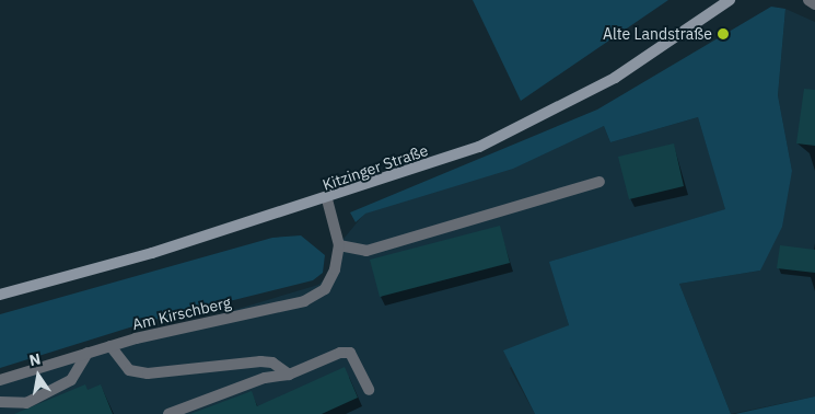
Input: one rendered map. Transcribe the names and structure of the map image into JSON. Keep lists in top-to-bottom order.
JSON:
{
  "streets": {
    "street": ["Kitzinger Straße", "Am Kirschberg"]
  },
  "crossings": [
    ["Kitzinger Straße", "Am Kirschberg"]
  ],
  "places": ["Alte Landstraße"],
  "north": "top"
}
